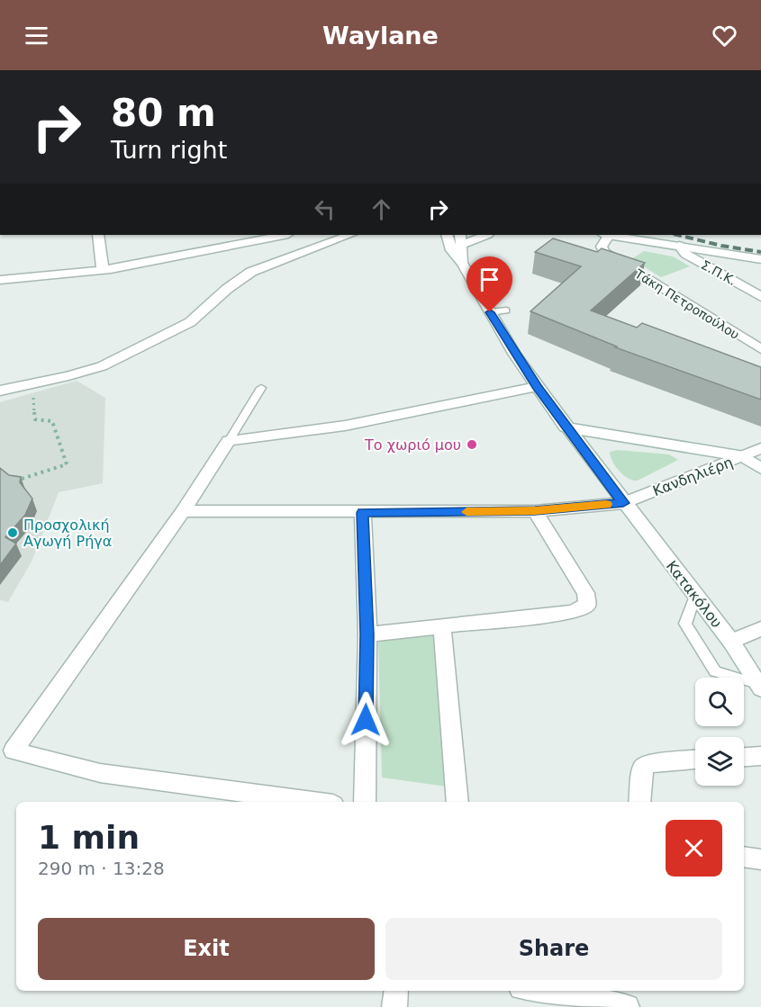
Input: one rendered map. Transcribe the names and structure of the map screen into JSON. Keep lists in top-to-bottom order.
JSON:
{
  "streets": {
    "street": [
      "Σ.Π.Κ.",
      "Τάκη Πετροπούλου",
      "Κανδηλιέρη",
      "Κατακόλου"
    ]
  },
  "crossings": [
    ["Κανδηλιέρη", "Κατακόλου"]
  ],
  "places": ["Το χωριό μου", "Προσχολική Αγωγή Ρήγα"],
  "page": {
    "header": "Waylane",
    "turn": ["80 m", "Turn right"],
    "heading": ["1 min", "290 m · 13:28"],
    "buttons": ["Exit", "Share"]
  }
}
